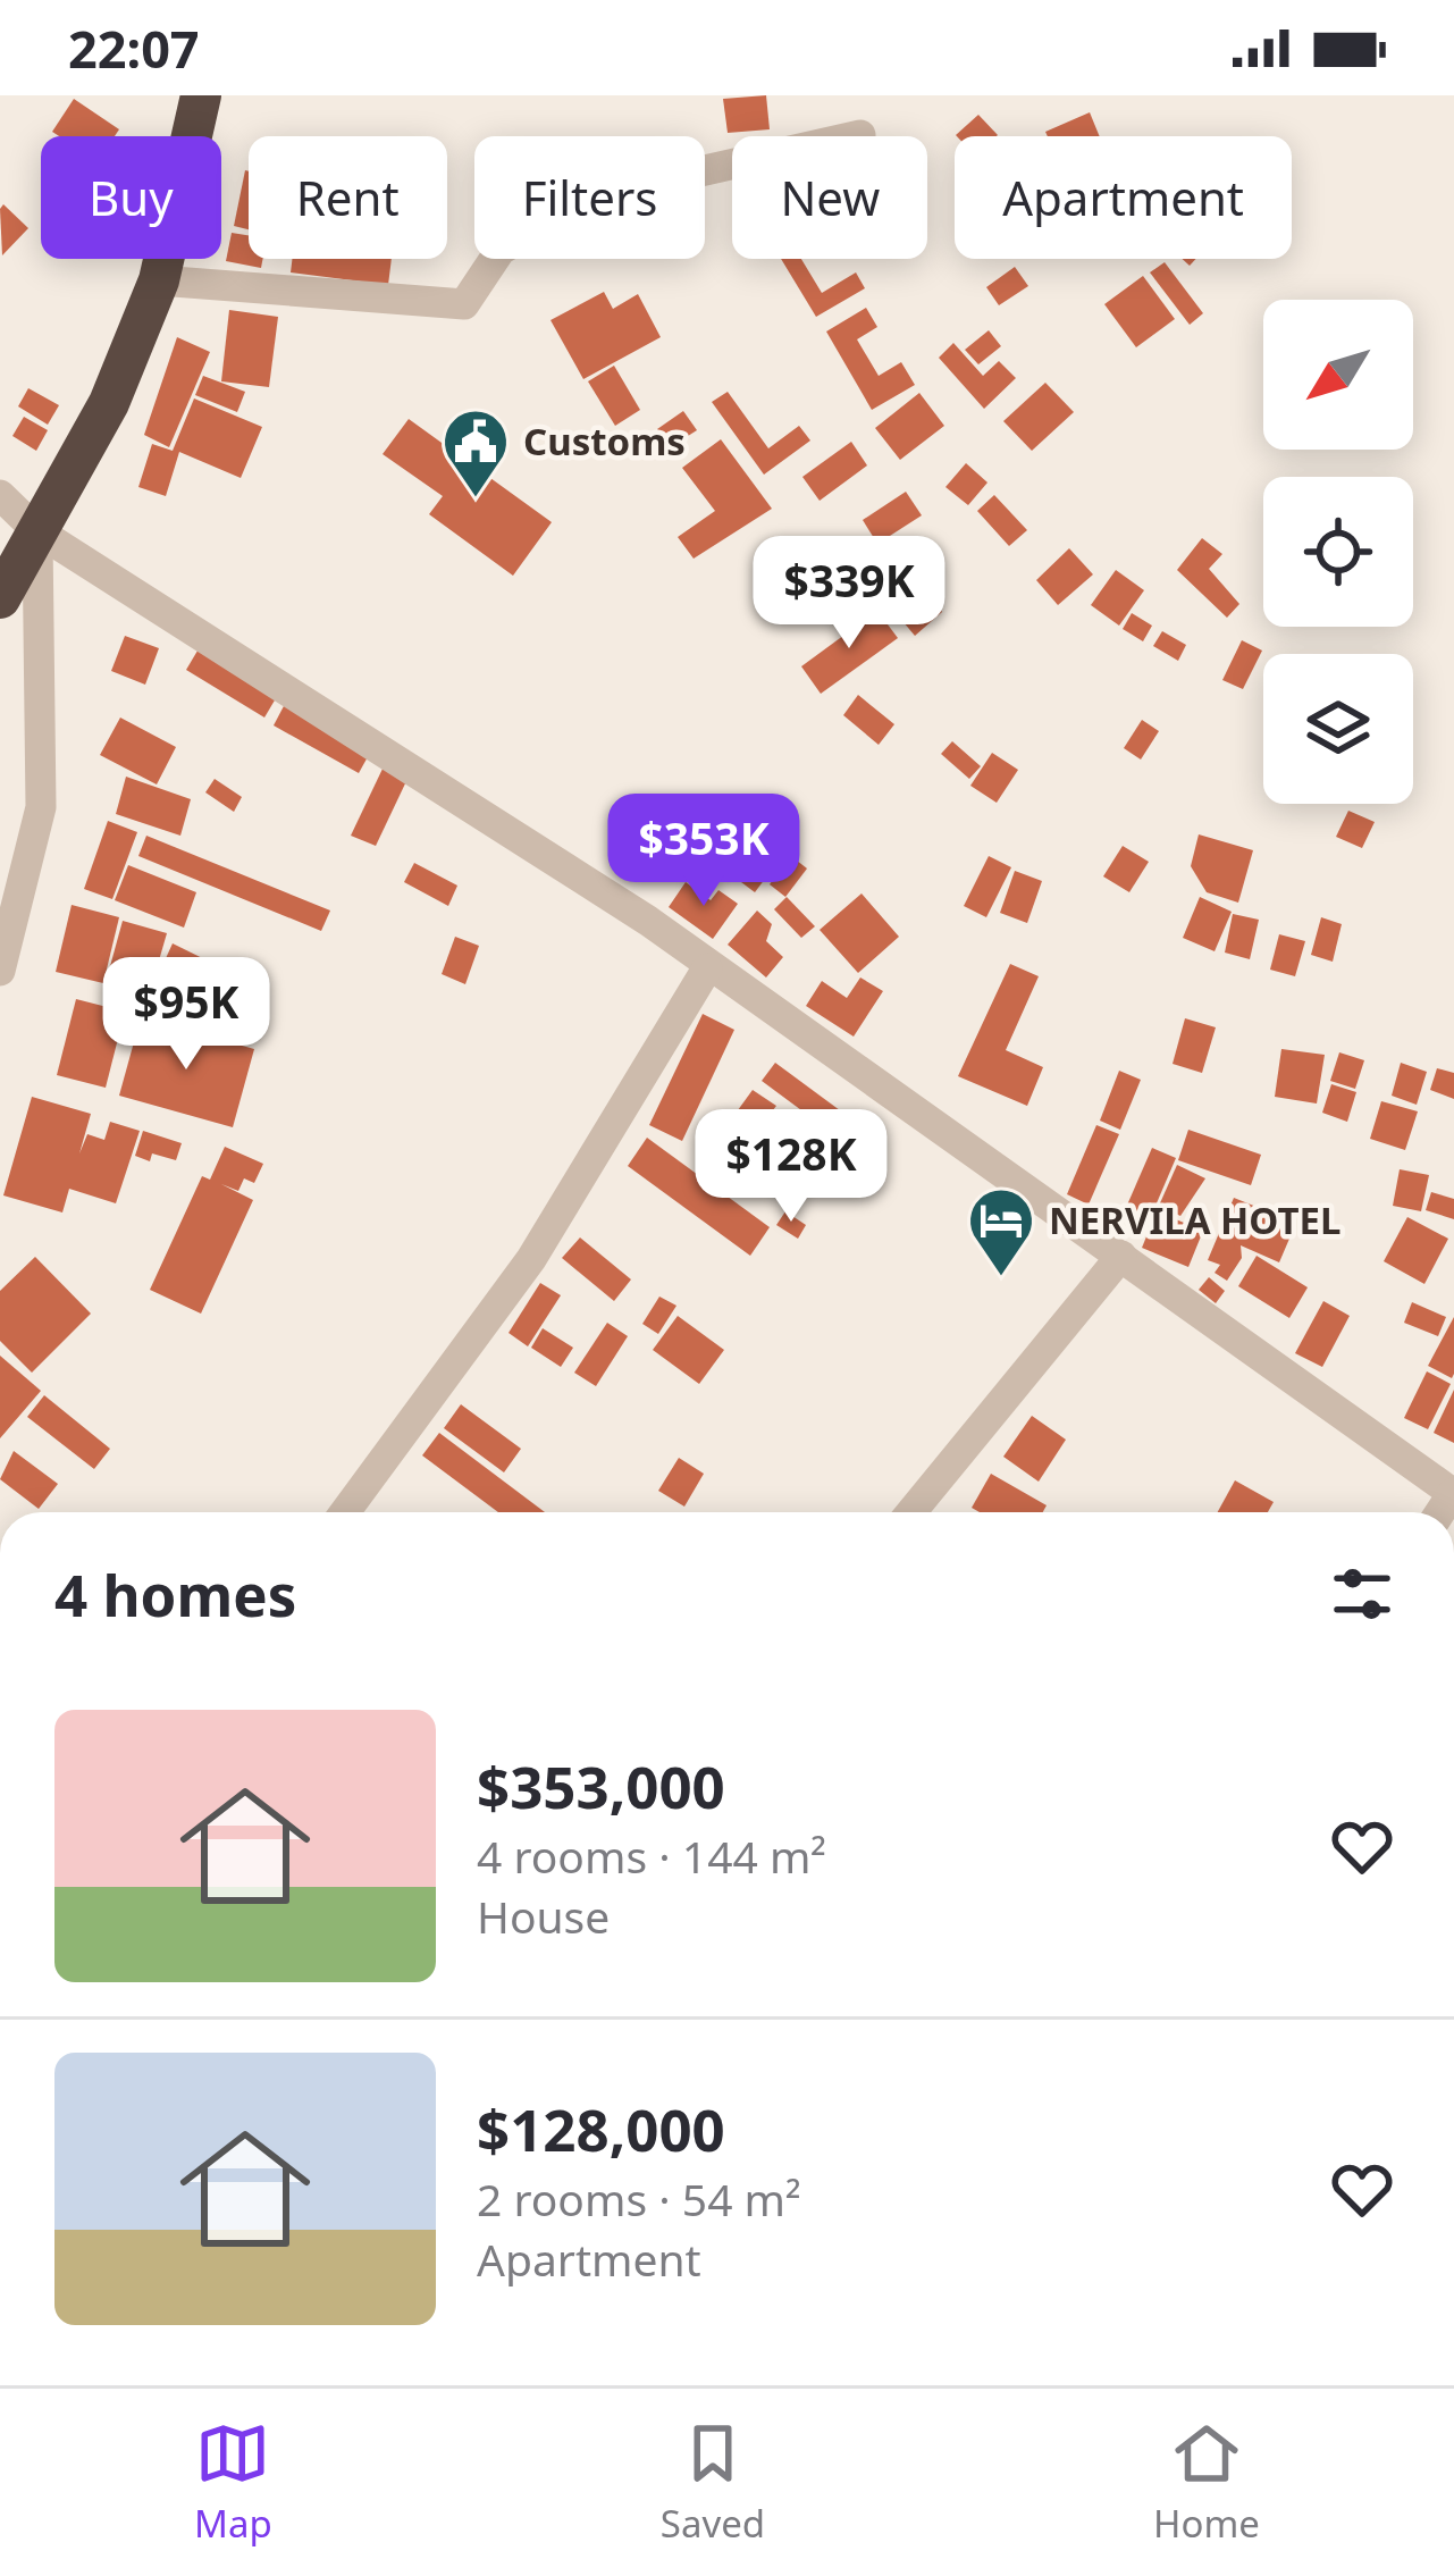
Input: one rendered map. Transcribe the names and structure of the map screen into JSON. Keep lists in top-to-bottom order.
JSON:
{
  "places": {
    "public building": ["Customs"],
    "hotel": ["NERVILA HOTEL"]
  },
  "north": "bottom left",
  "page": {
    "status": "22:07",
    "chip": [
      "Buy",
      "Rent",
      "Filters",
      "New",
      "Apartment"
    ],
    "price": [
      "$339K",
      "$353K",
      "$95K",
      "$128K"
    ],
    "heading": "4 homes",
    "list": [
      {
        "name": "$353,000",
        "note": "4 rooms · 144 m² · House"
      },
      {
        "name": "$128,000",
        "note": "2 rooms · 54 m² · Apartment"
      }
    ],
    "tabs": ["Map", "Saved", "Home"]
  }
}
